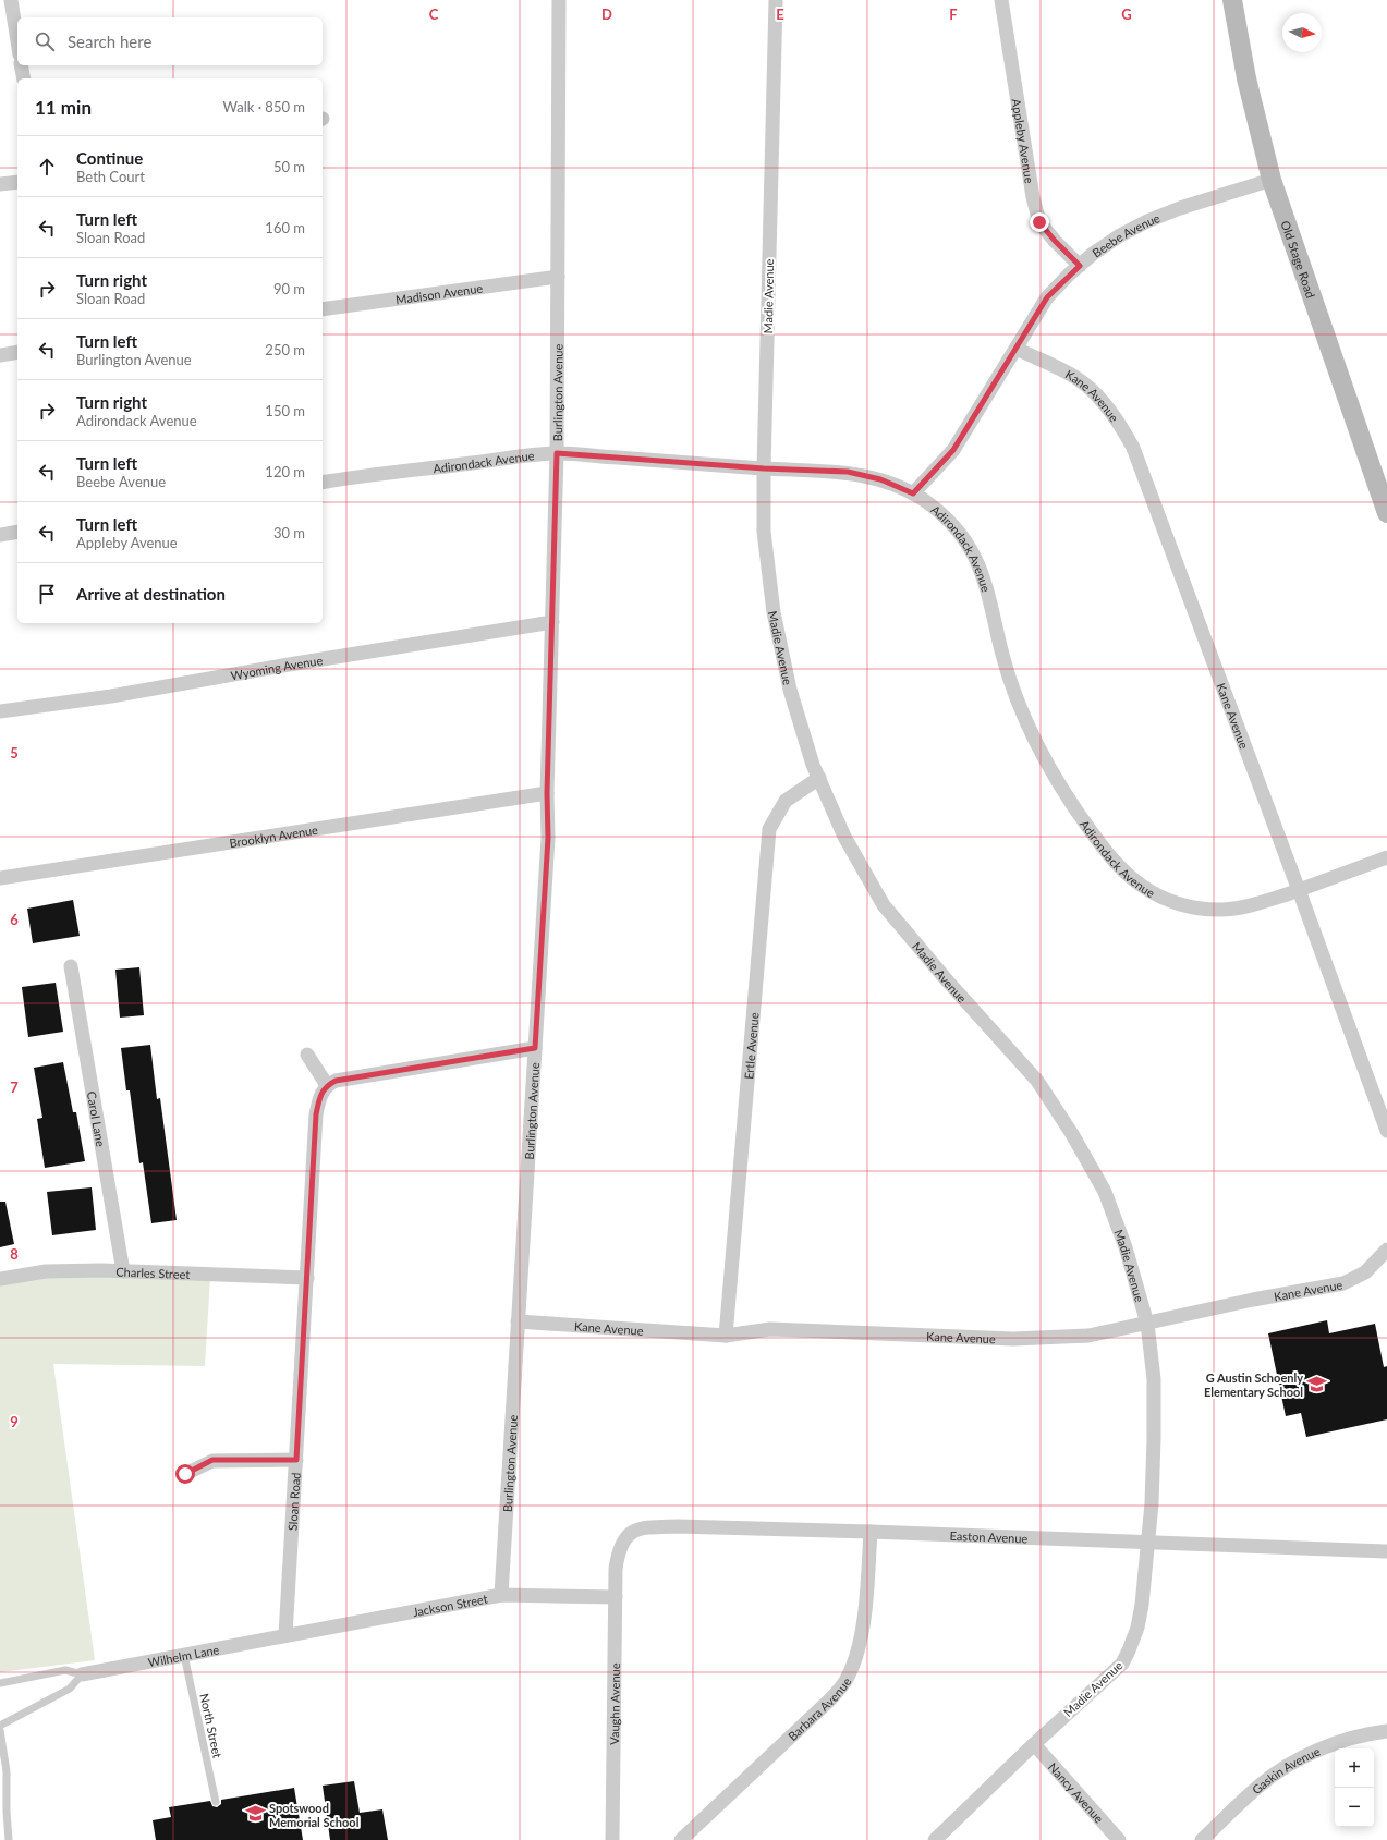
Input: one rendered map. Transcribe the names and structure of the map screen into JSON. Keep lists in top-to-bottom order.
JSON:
{
  "streets": {
    "main road": ["Old Stage Road"],
    "street": [
      "Appleby Avenue",
      "Beebe Avenue",
      "Madison Avenue",
      "Madie Avenue",
      "Burlington Avenue",
      "Kane Avenue",
      "Adirondack Avenue",
      "Wyoming Avenue",
      "Brooklyn Avenue",
      "Ertle Avenue",
      "Carol Lane",
      "Charles Street",
      "Sloan Road",
      "Easton Avenue",
      "Jackson Street",
      "Wilhelm Lane",
      "Vaughn Avenue",
      "Barbara Avenue",
      "Gaskin Avenue",
      "Nancy Avenue"
    ],
    "lane": ["North Street"]
  },
  "crossings": [
    ["Appleby Avenue", "Beebe Avenue"],
    ["Beebe Avenue", "Old Stage Road"],
    ["Beebe Avenue", "Kane Avenue"],
    ["Beebe Avenue", "Adirondack Avenue"],
    ["Madison Avenue", "Burlington Avenue"],
    ["Madie Avenue", "Kane Avenue"],
    ["Madie Avenue", "Adirondack Avenue"],
    ["Madie Avenue", "Ertle Avenue"],
    ["Madie Avenue", "Easton Avenue"],
    ["Madie Avenue", "Nancy Avenue"],
    ["Burlington Avenue", "Kane Avenue"],
    ["Burlington Avenue", "Adirondack Avenue"],
    ["Burlington Avenue", "Wyoming Avenue"],
    ["Burlington Avenue", "Brooklyn Avenue"],
    ["Burlington Avenue", "Jackson Street"],
    ["Kane Avenue", "Adirondack Avenue"],
    ["Kane Avenue", "Ertle Avenue"],
    ["Carol Lane", "Charles Street"],
    ["Charles Street", "Sloan Road"],
    ["Sloan Road", "Jackson Street"],
    ["Sloan Road", "Wilhelm Lane"],
    ["Easton Avenue", "Vaughn Avenue"],
    ["Easton Avenue", "Barbara Avenue"],
    ["Jackson Street", "Wilhelm Lane"],
    ["Jackson Street", "Vaughn Avenue"],
    ["Wilhelm Lane", "North Street"]
  ],
  "places": {
    "school or university": ["G Austin Schoenly Elementary School", "Spotswood Memorial School"]
  },
  "north": "right",
  "page": {
    "search": "Search here",
    "heading": ["11 min", "Walk · 850 m"],
    "list": [
      ["Continue", "Beth Court", "50 m"],
      ["Turn left", "Sloan Road", "160 m"],
      ["Turn right", "Sloan Road", "90 m"],
      ["Turn left", "Burlington Avenue", "250 m"],
      ["Turn right", "Adirondack Avenue", "150 m"],
      ["Turn left", "Beebe Avenue", "120 m"],
      ["Turn left", "Appleby Avenue", "30 m"],
      "Arrive at destination"
    ],
    "map_buttons": ["+", "−"]
  },
  "grid": {
    "columns": [
      "C",
      "D",
      "E",
      "F",
      "G"
    ],
    "rows": [
      "5",
      "6",
      "7",
      "8",
      "9"
    ]
  }
}
